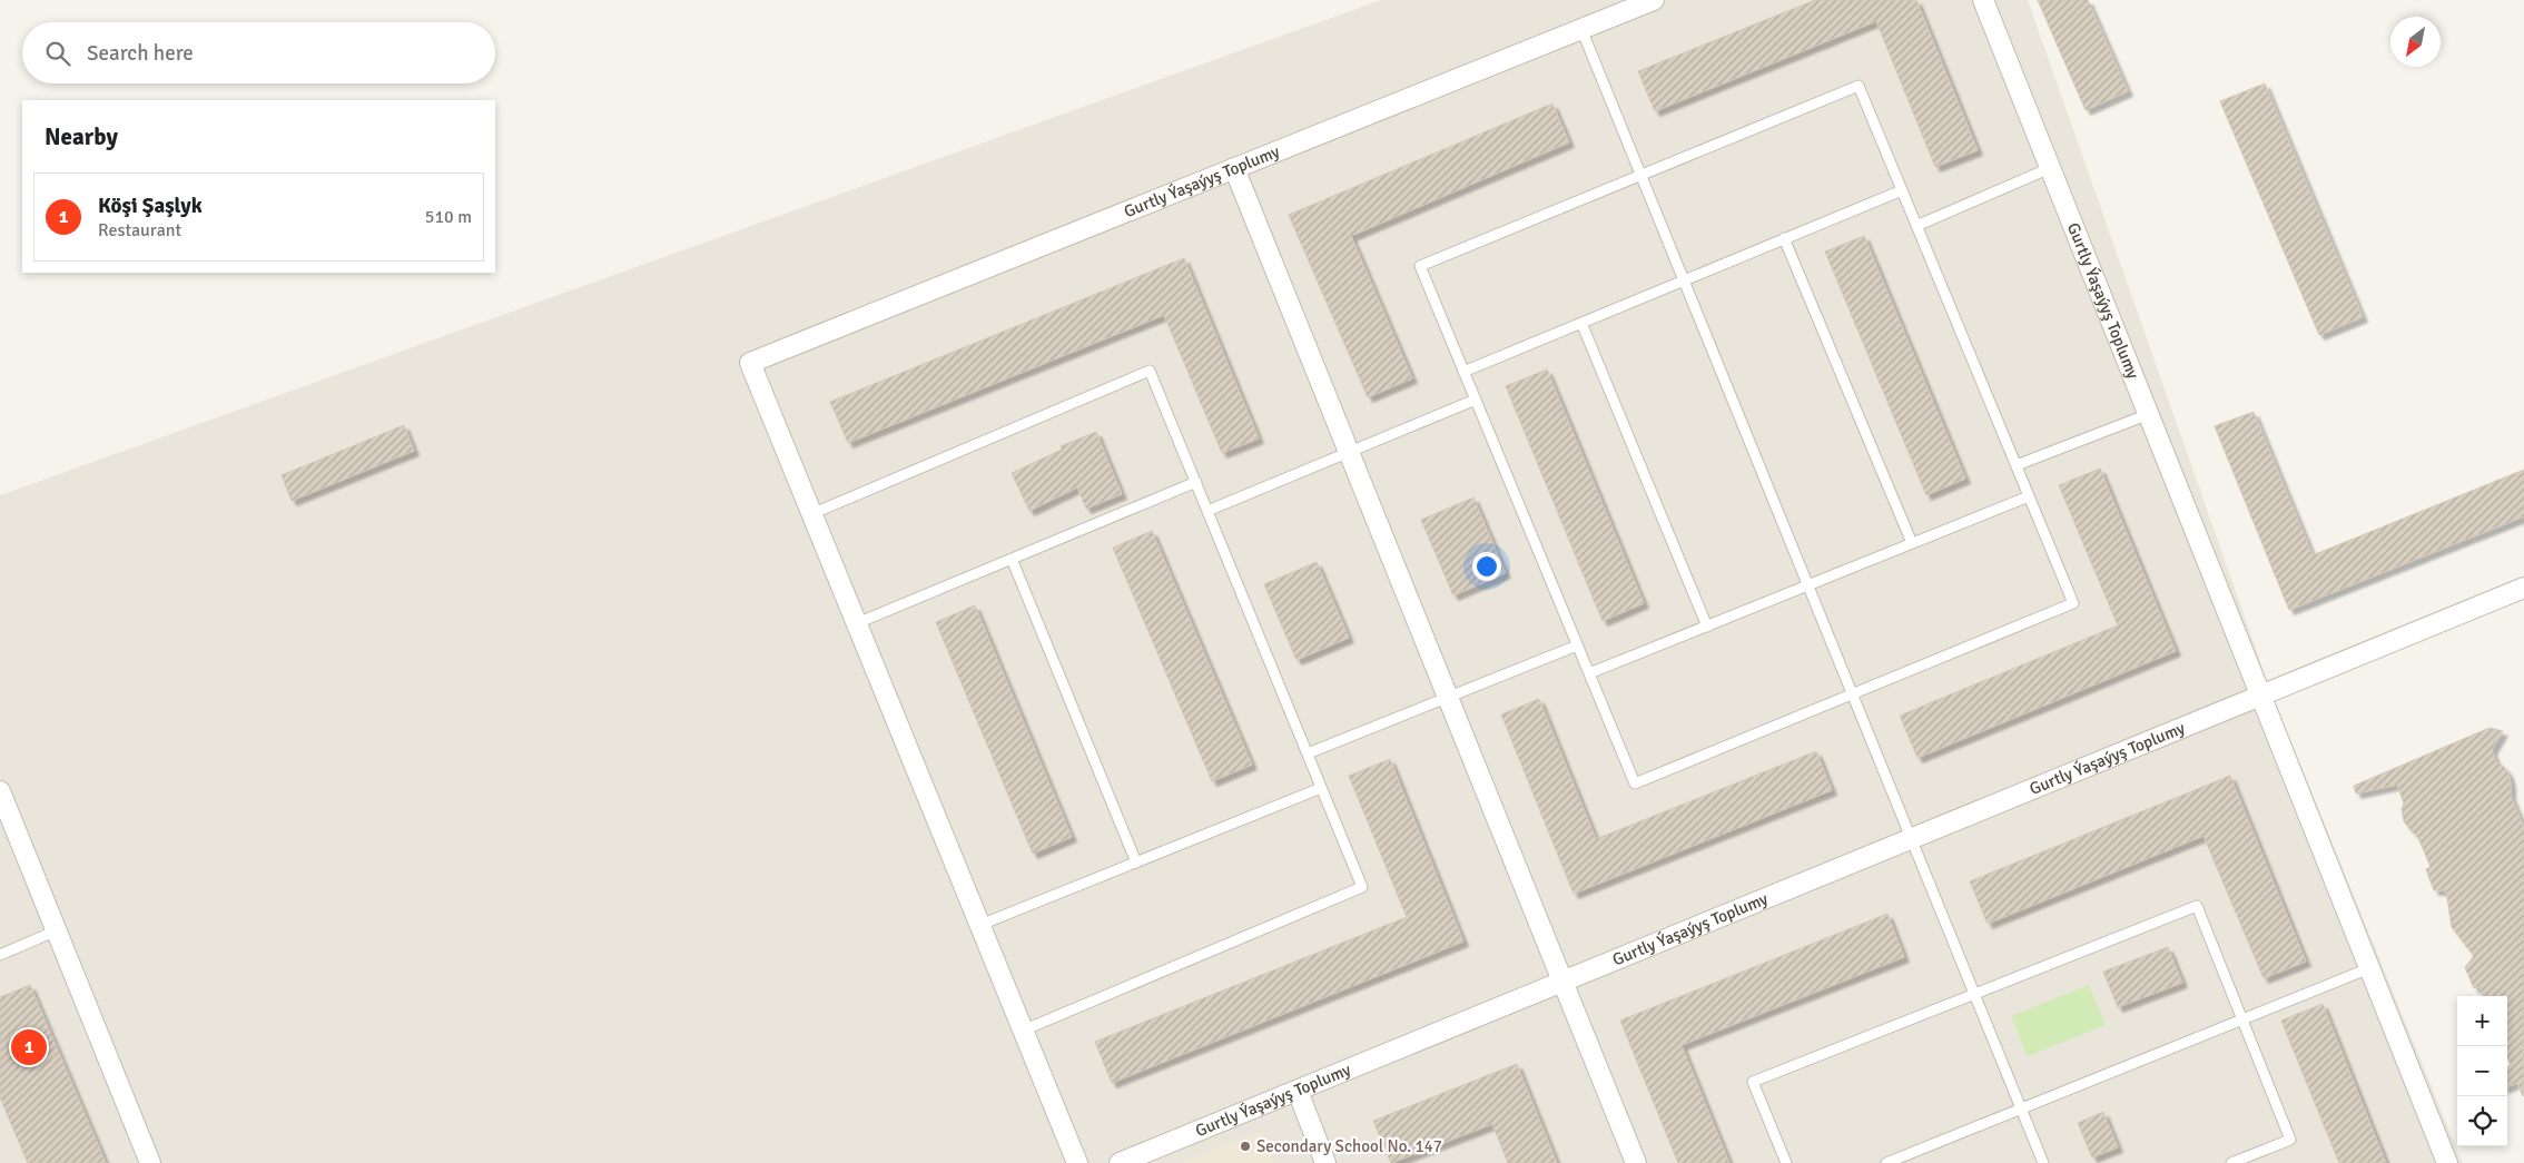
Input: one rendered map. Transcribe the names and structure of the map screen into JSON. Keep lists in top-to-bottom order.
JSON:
{
  "streets": {
    "street": ["Gurtly Ýaşaýyş Toplumy"]
  },
  "places": ["Secondary School No. 147"],
  "north": "bottom left",
  "page": {
    "search": "Search here",
    "heading": "Nearby",
    "list": [
      {
        "mark": "1",
        "name": "Köşi Şaşlyk",
        "note": "Restaurant",
        "value": "510 m"
      }
    ],
    "map_buttons": ["+", "−"],
    "pins": "1"
  }
}
